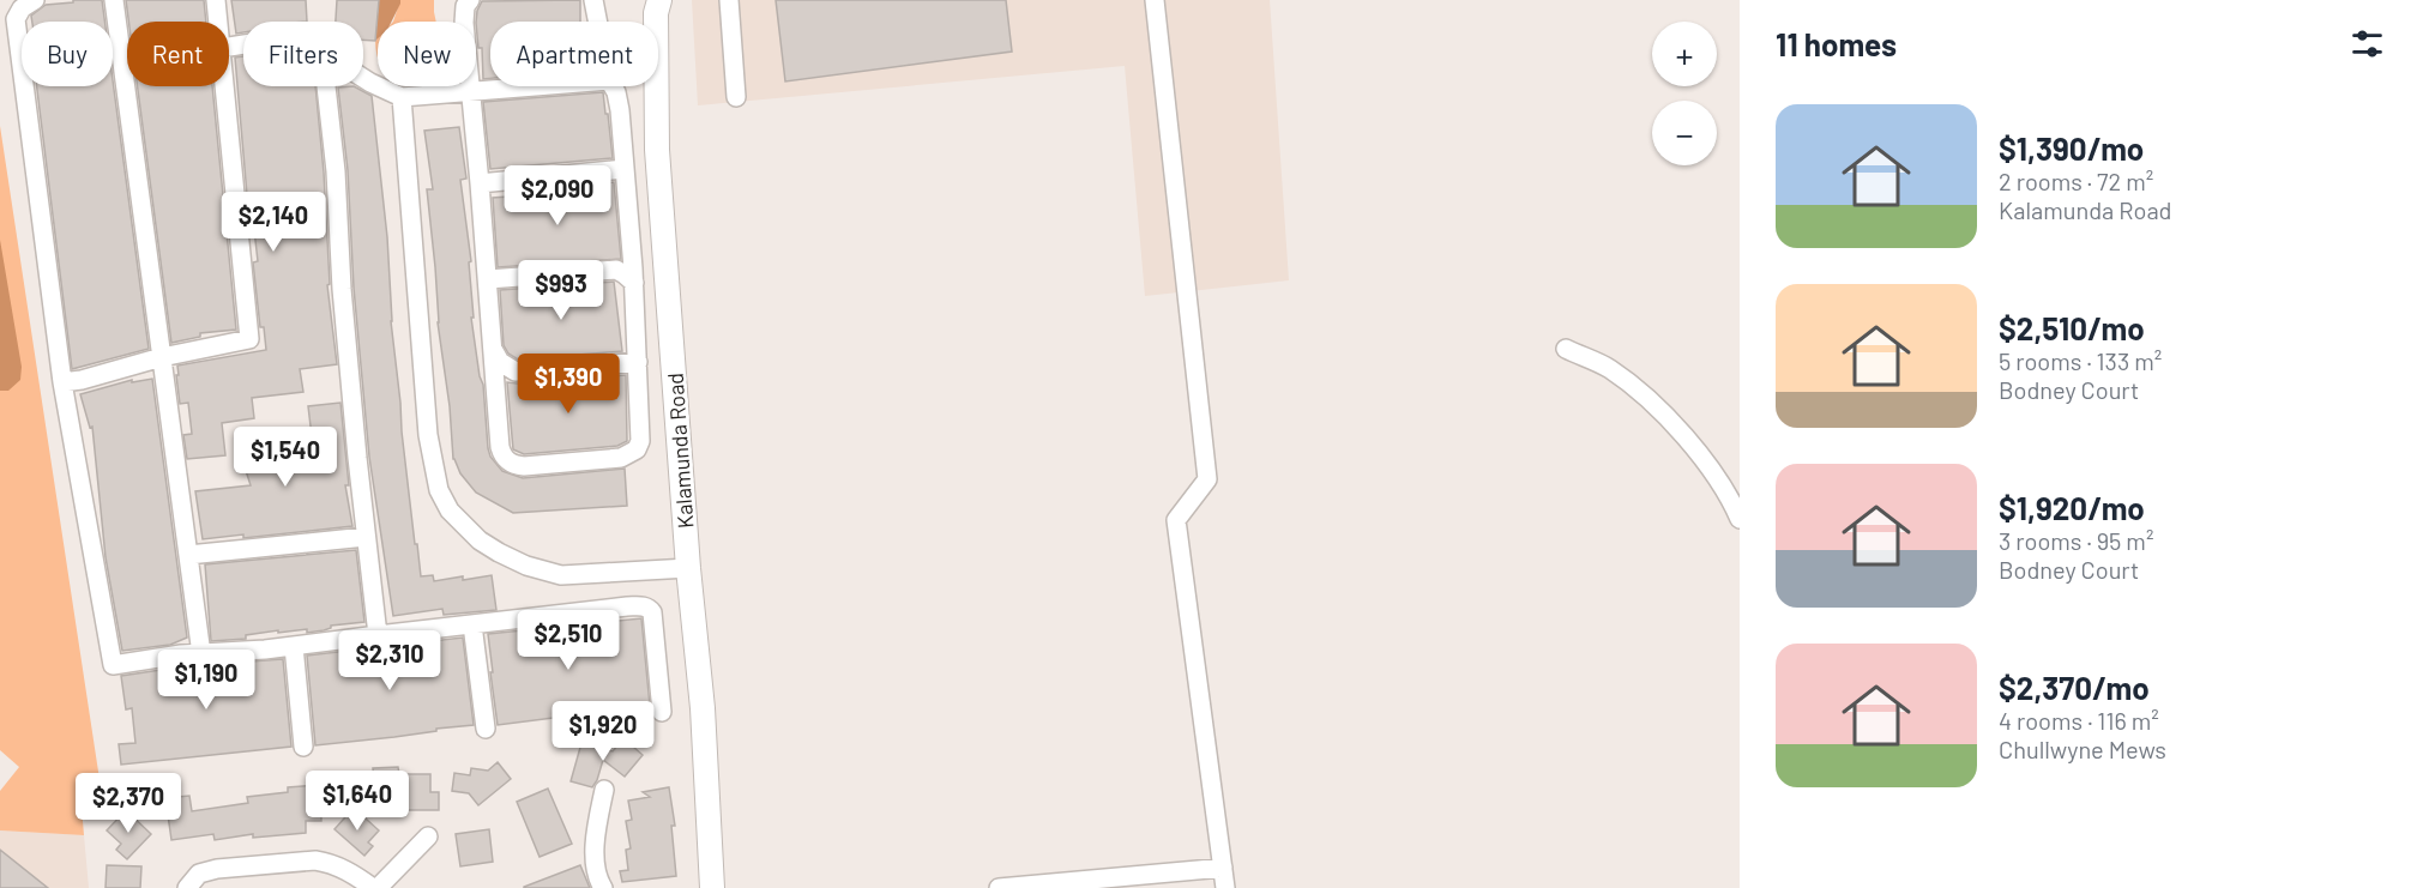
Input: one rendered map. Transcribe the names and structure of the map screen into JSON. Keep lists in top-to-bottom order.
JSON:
{
  "streets": {
    "main road": ["Kalamunda Road"]
  },
  "page": {
    "heading": "11 homes",
    "map_buttons": ["+", "−"],
    "chip": [
      "Buy",
      "Rent",
      "Filters",
      "New",
      "Apartment"
    ],
    "list": [
      {
        "name": "$1,390/mo",
        "note": "2 rooms · 72 m² · Kalamunda Road"
      },
      {
        "name": "$2,510/mo",
        "note": "5 rooms · 133 m² · Bodney Court"
      },
      {
        "name": "$1,920/mo",
        "note": "3 rooms · 95 m² · Bodney Court"
      },
      {
        "name": "$2,370/mo",
        "note": "4 rooms · 116 m² · Chullwyne Mews"
      }
    ],
    "price": [
      "$2,090",
      "$2,140",
      "$993",
      "$1,390",
      "$1,540",
      "$2,510",
      "$2,310",
      "$1,190",
      "$1,920",
      "$1,640",
      "$2,370"
    ]
  }
}
